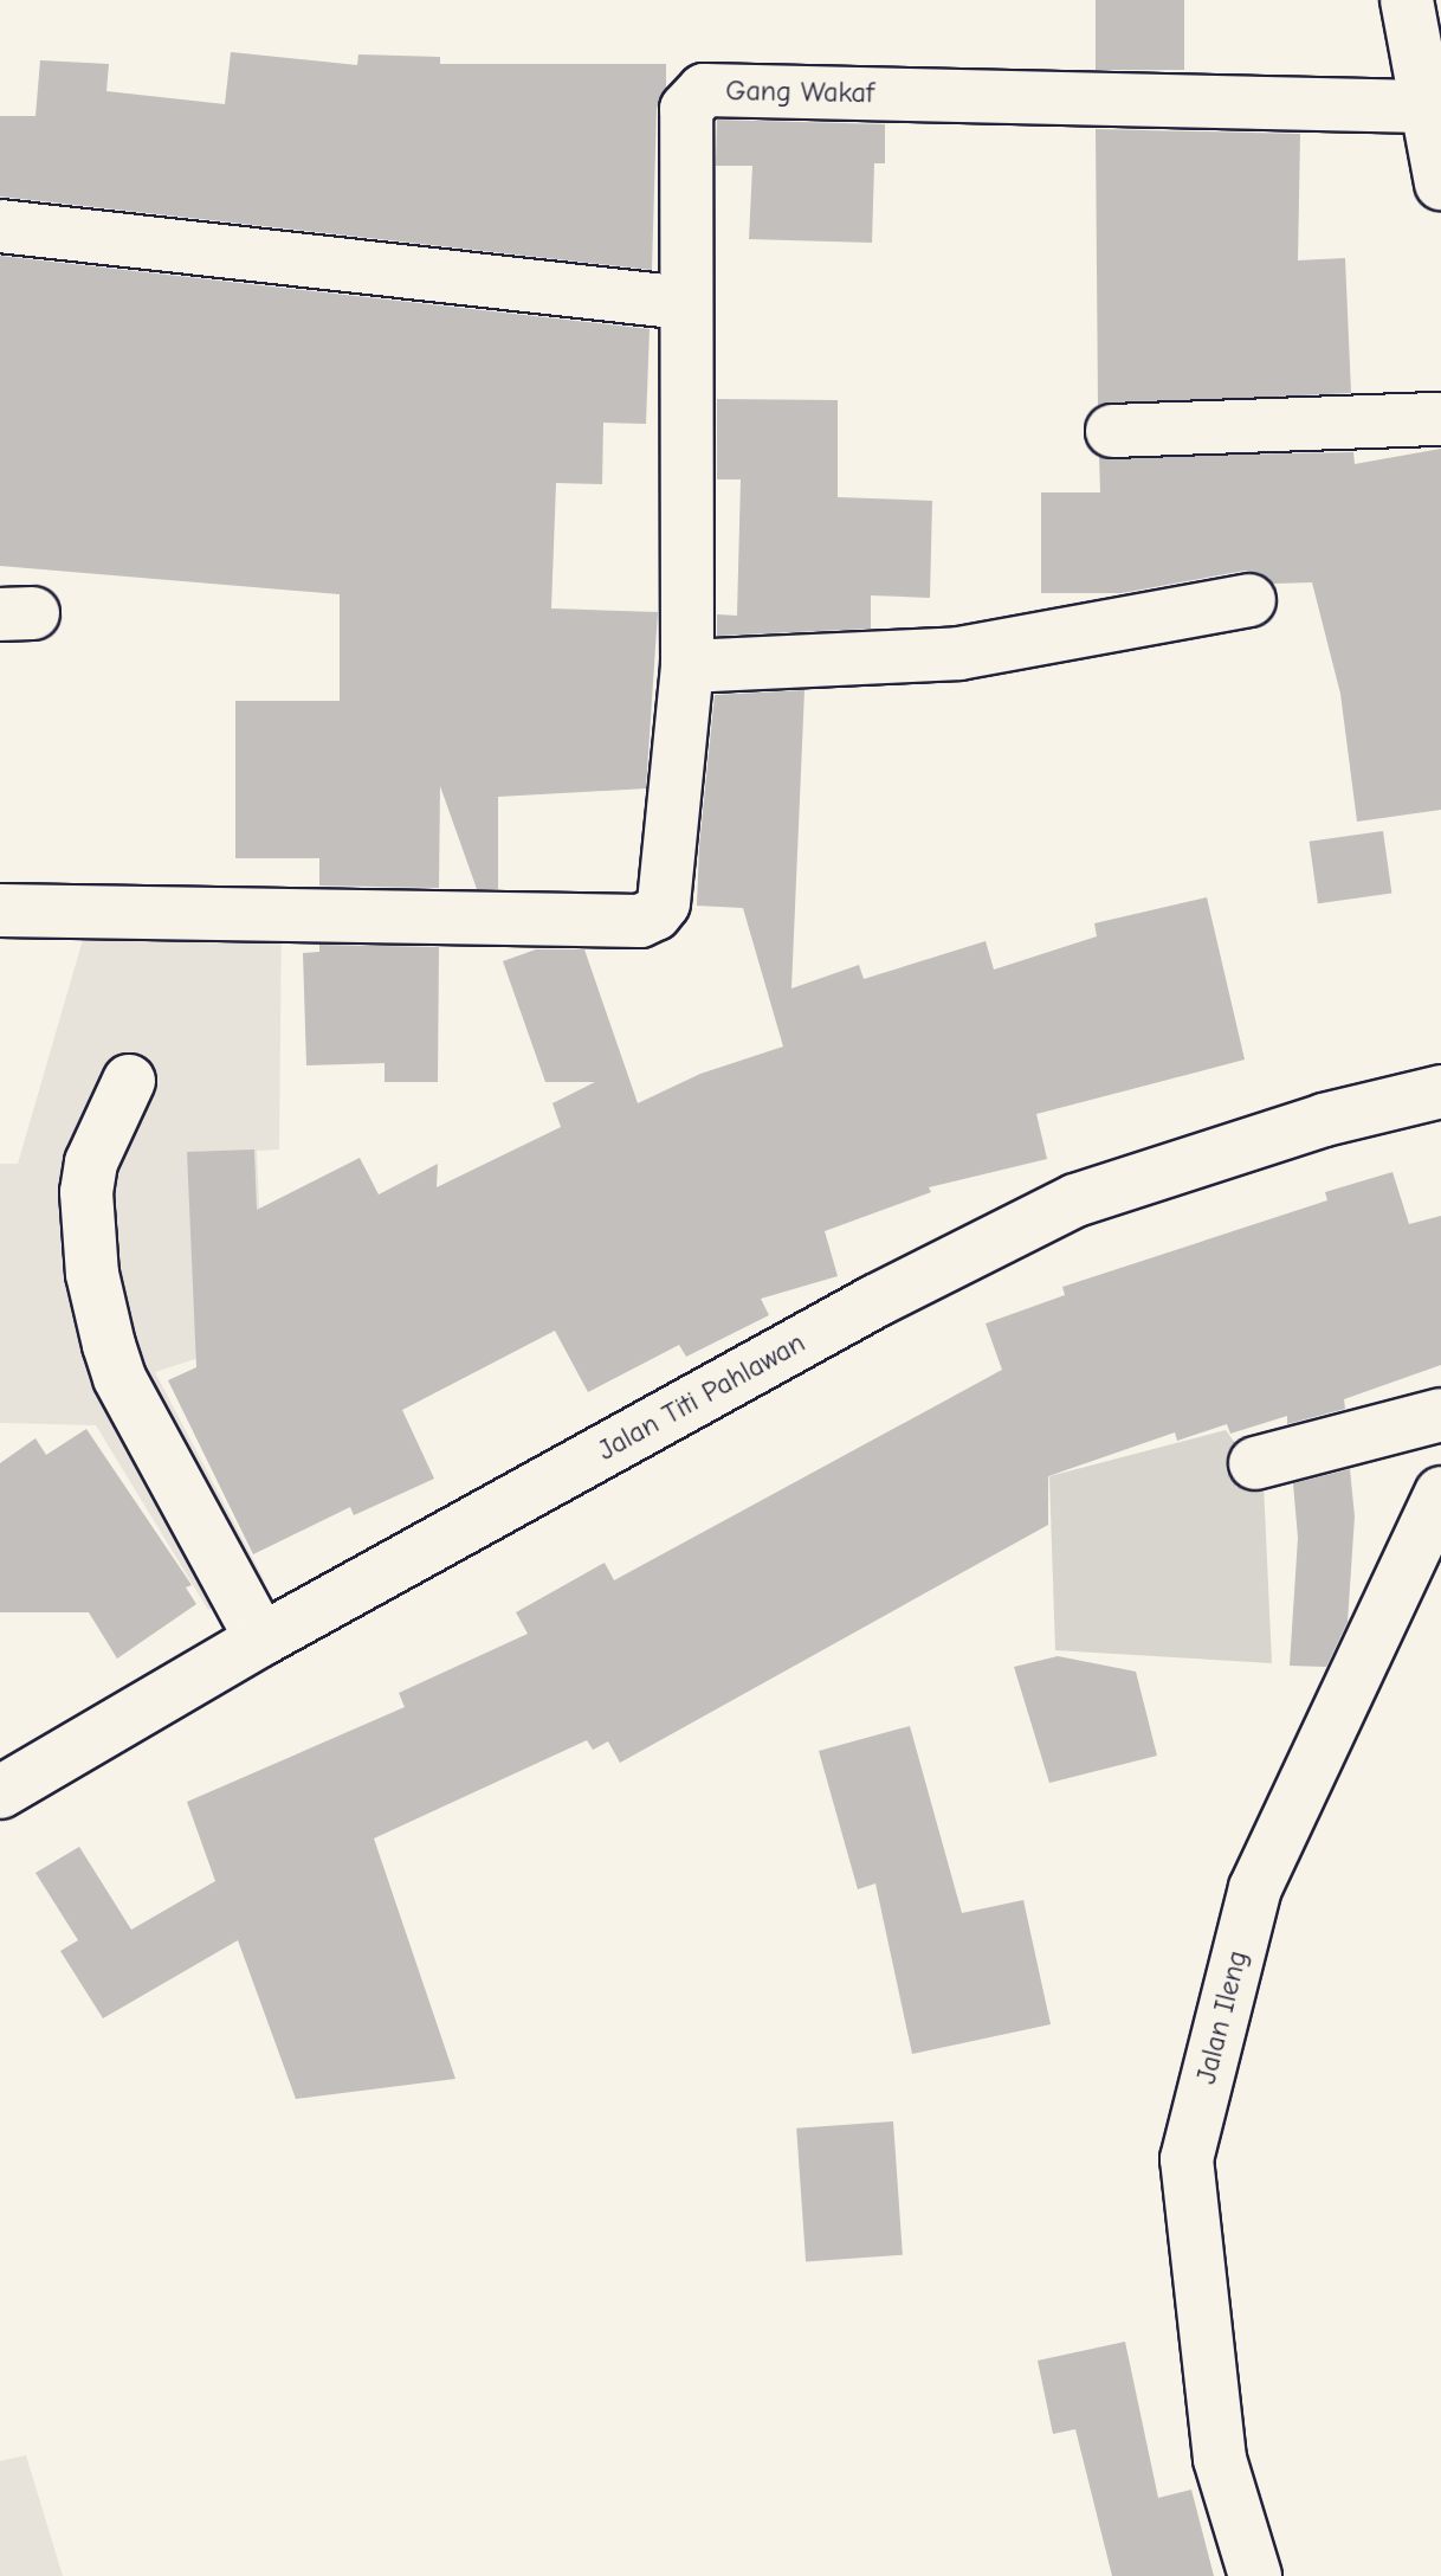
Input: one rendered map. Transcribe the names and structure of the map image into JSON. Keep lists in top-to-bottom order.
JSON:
{
  "streets": {
    "street": ["Gang Wakaf", "Jalan Titi Pahlawan", "Jalan Ileng"]
  }
}
